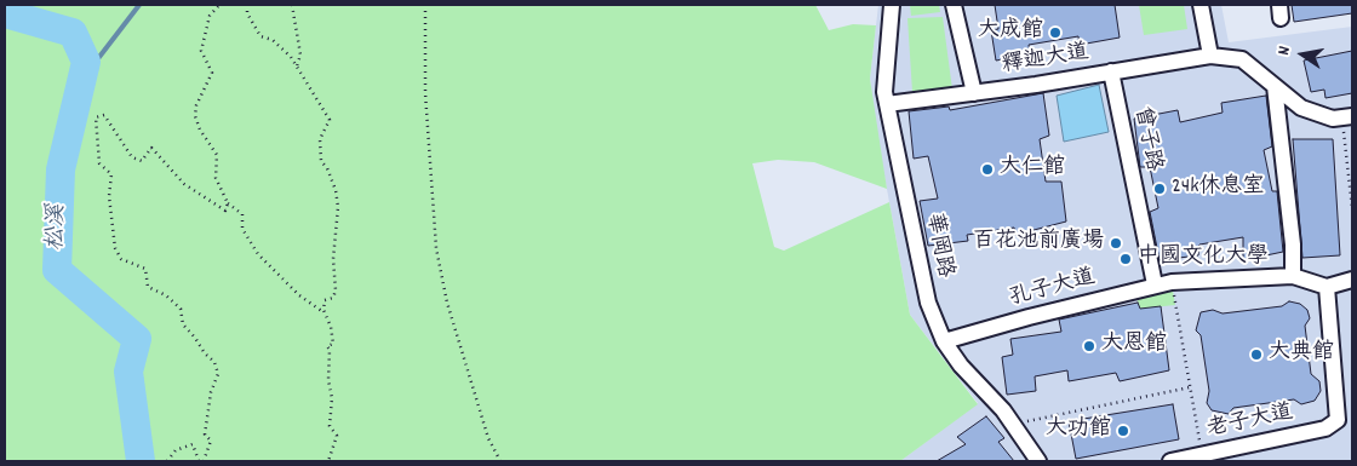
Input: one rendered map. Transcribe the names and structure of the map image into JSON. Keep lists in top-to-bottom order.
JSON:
{
  "streets": {
    "street": [
      "釋迦大道",
      "曾子路",
      "華岡路",
      "孔子大道",
      "老子大道"
    ]
  },
  "crossings": [
    ["釋迦大道", "曾子路"],
    ["釋迦大道", "華岡路"],
    ["曾子路", "孔子大道"],
    ["華岡路", "孔子大道"],
    ["孔子大道", "老子大道"]
  ],
  "water": ["松溪"],
  "places": [
    "大成館",
    "大仁館",
    "24k休息室",
    "百花池前廣場",
    "中國文化大學",
    "大恩館",
    "大典館",
    "大功館"
  ],
  "north": "left"
}
